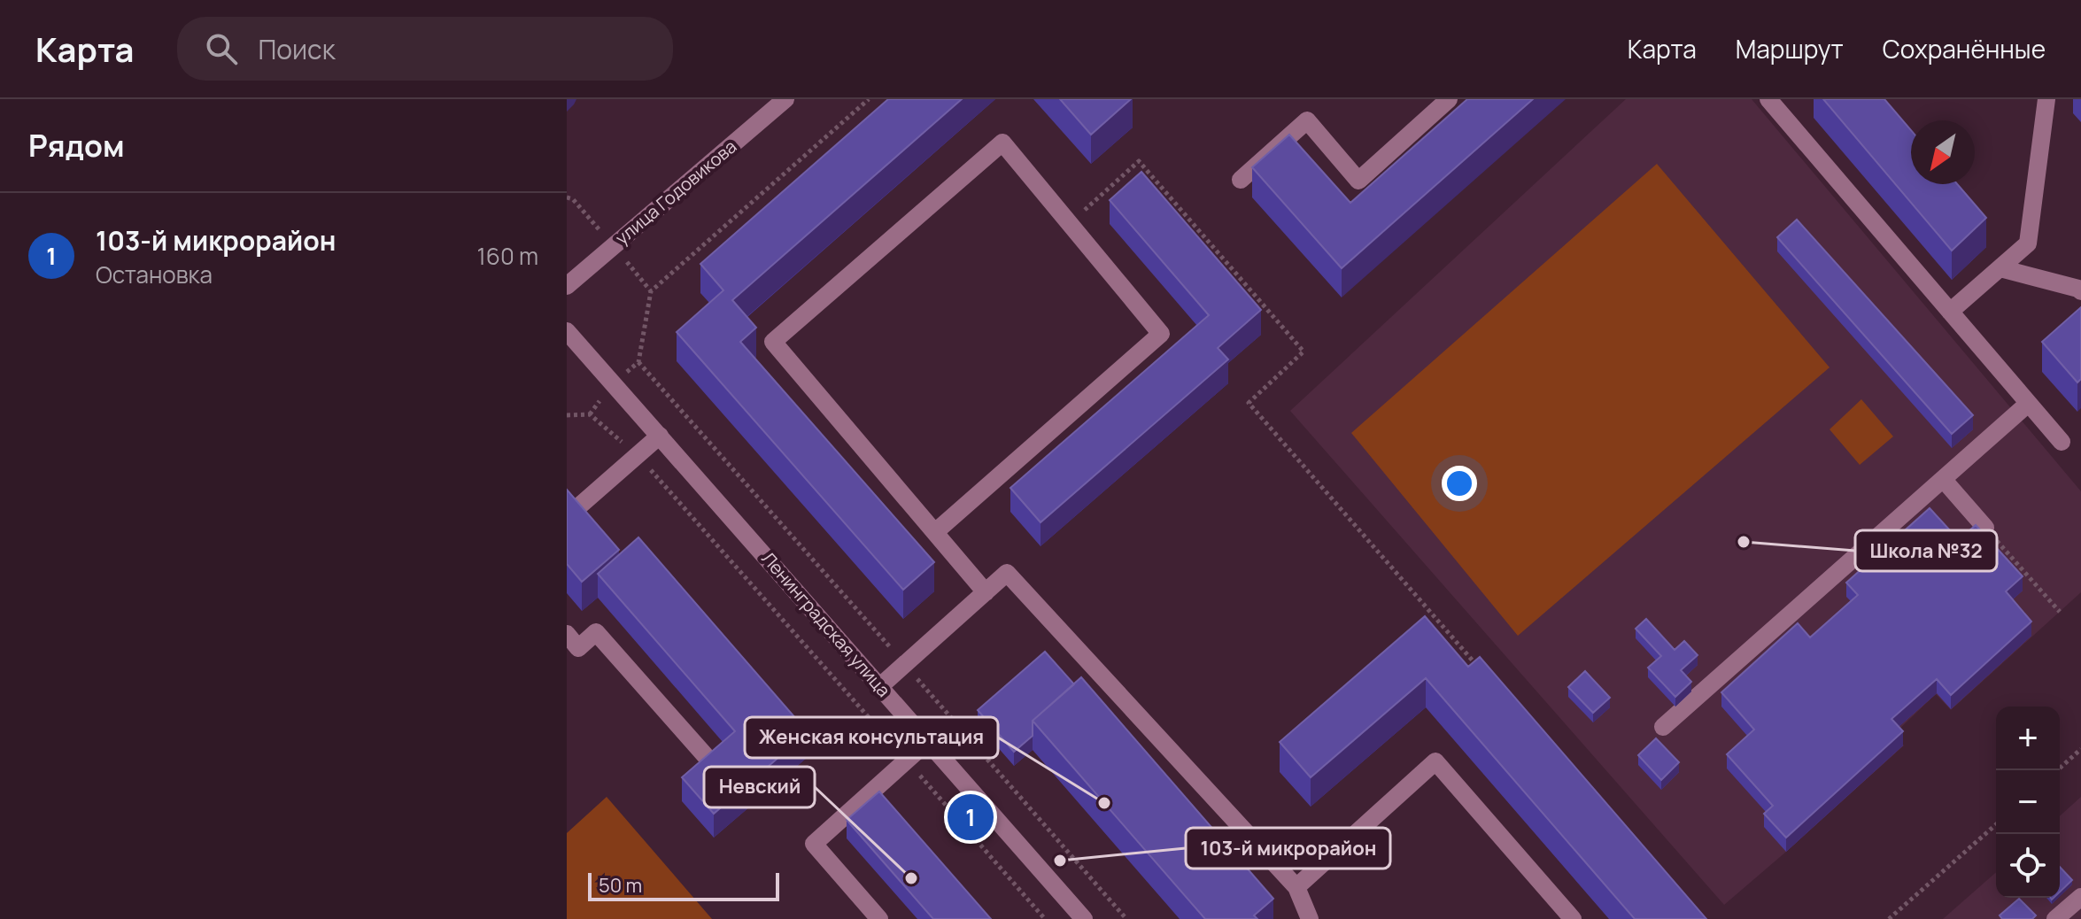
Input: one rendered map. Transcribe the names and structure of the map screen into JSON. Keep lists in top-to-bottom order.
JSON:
{
  "streets": {
    "street": ["улица Годовикова", "Ленинградская улица"]
  },
  "places": [
    "Школа №32",
    "Женская консультация",
    "103-й микрорайон",
    "Невский"
  ],
  "scale_bar": "50 m",
  "north": "bottom left",
  "page": {
    "header": "Карта",
    "search": "Поиск",
    "nav": ["Карта", "Маршрут", "Сохранённые"],
    "heading": "Рядом",
    "list": [
      {
        "mark": "1",
        "name": "103-й микрорайон",
        "note": "Остановка",
        "value": "160 m"
      }
    ],
    "map_buttons": ["+", "−"],
    "pins": "1",
    "scale": "50 m"
  }
}
